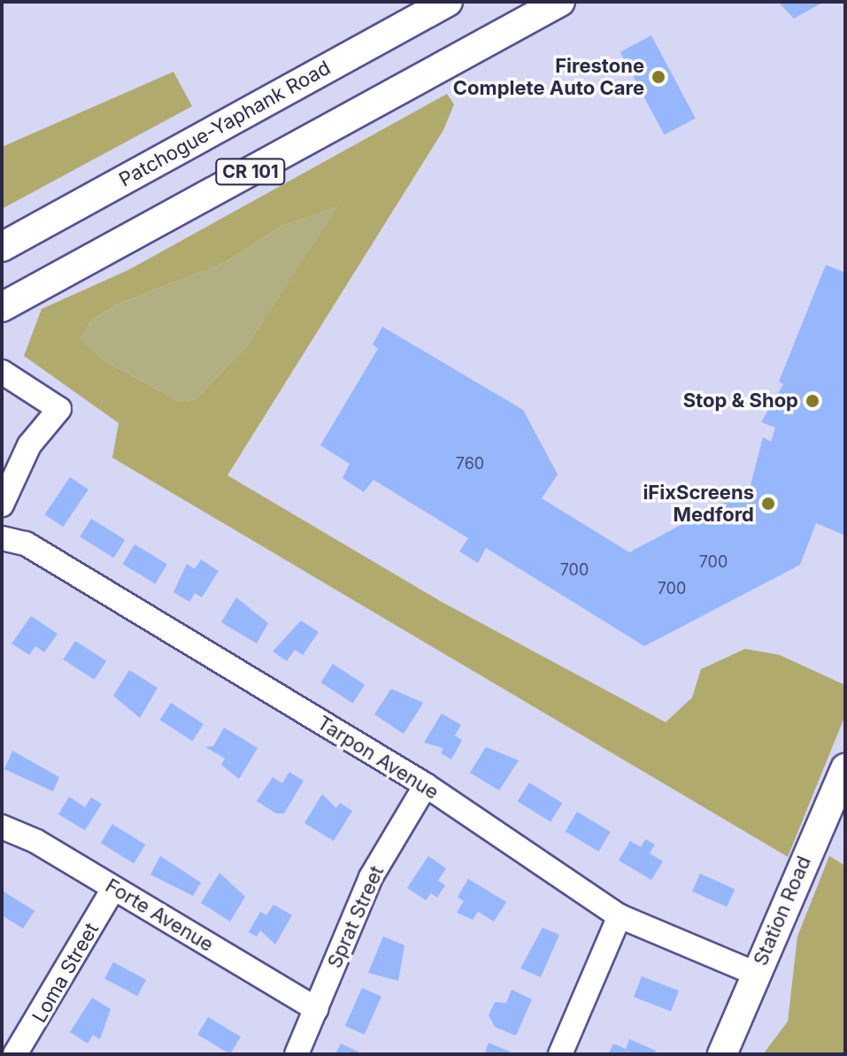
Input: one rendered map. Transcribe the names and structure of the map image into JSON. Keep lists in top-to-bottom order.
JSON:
{
  "streets": {
    "main road": ["Patchogue-Yaphank Road", "CR 101", "Station Road"],
    "street": [
      "Tarpon Avenue",
      "Forte Avenue",
      "Sprat Street",
      "Loma Street"
    ]
  },
  "crossings": [
    ["Tarpon Avenue", "Station Road"],
    ["Tarpon Avenue", "Sprat Street"],
    ["Forte Avenue", "Sprat Street"],
    ["Forte Avenue", "Loma Street"]
  ],
  "places": ["Firestone Complete Auto Care", "Stop & Shop", "iFixScreens Medford"],
  "house_numbers": [
    "760",
    "700",
    "700",
    "700"
  ]
}
